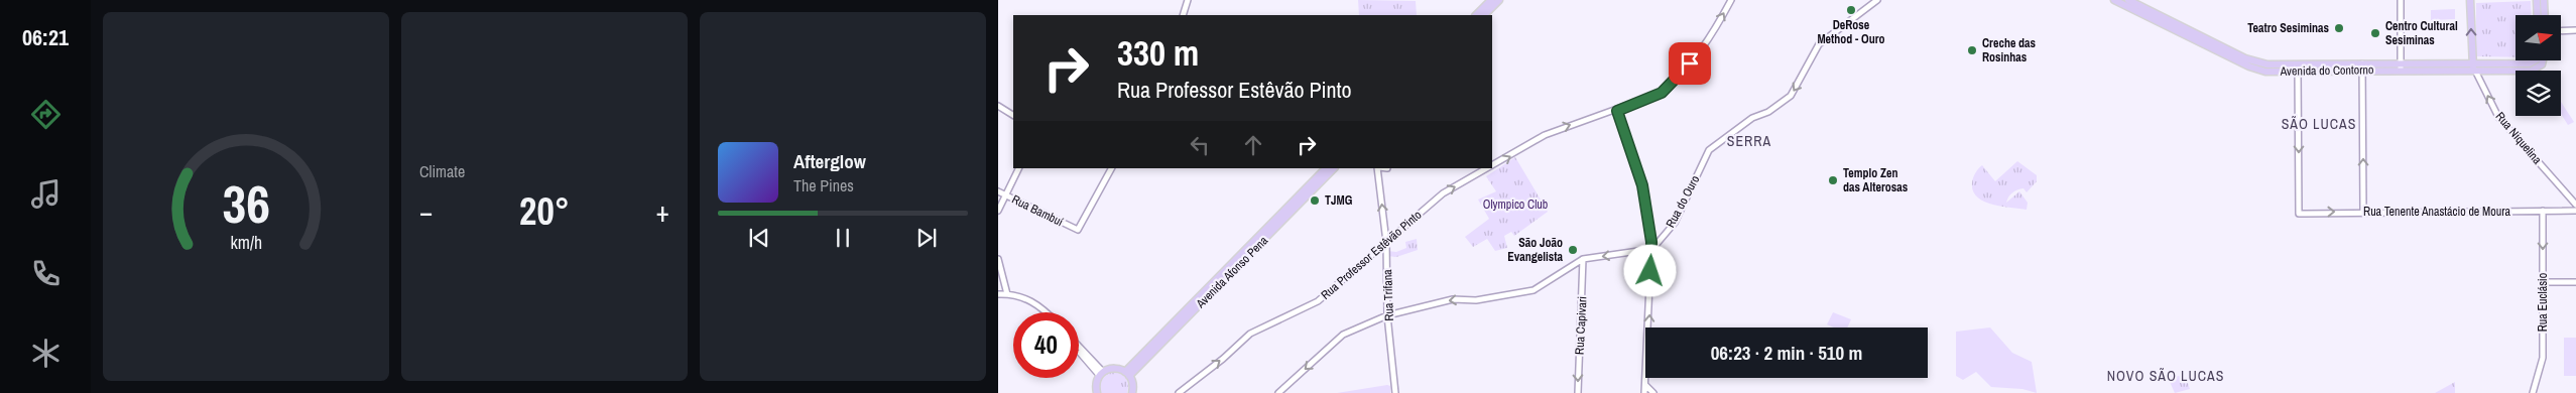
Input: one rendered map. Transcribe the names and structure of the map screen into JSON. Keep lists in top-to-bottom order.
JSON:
{
  "streets": {
    "main road": ["Avenida do Contorno", "Rua Niquelina", "Avenida Afonso Pena"],
    "street": [
      "Rua do Ouro",
      "Rua Bambuí",
      "Rua Tenente Anastácio de Moura",
      "Rua Professor Estêvão Pinto",
      "Rua Trifana",
      "Rua Euclásio",
      "Rua Capivari"
    ]
  },
  "crossings": [
    ["Avenida do Contorno", "Rua Niquelina"],
    ["Avenida do Contorno", "Rua Tenente Anastácio de Moura"],
    ["Rua Tenente Anastácio de Moura", "Rua Euclásio"],
    ["Rua Professor Estêvão Pinto", "Rua Trifana"]
  ],
  "one_way": [
    "Rua Niquelina",
    "Rua do Ouro",
    "Rua Professor Estêvão Pinto",
    "Rua Euclásio",
    "Rua Capivari"
  ],
  "districts": ["SÃO LUCAS", "SERRA", "NOVO SÃO LUCAS"],
  "parks": ["Olympico Club"],
  "places": [
    "DeRose Method - Ouro",
    "Teatro Sesiminas",
    "Centro Cultural Sesiminas",
    "Creche das Rosinhas",
    "Templo Zen das Alterosas",
    "TJMG",
    "São João Evangelista"
  ],
  "north": "right",
  "page": {
    "tabs": "06:21",
    "tile": "Climate",
    "turn": ["330 m", "Rua Professor Estêvão Pinto"],
    "song": ["Afterglow", "The Pines"],
    "heat": ["−", "20°", "+"],
    "limit": "40",
    "trip": "06:23 · 2 min · 510 m",
    "gauge": ["36", "km/h"]
  }
}
